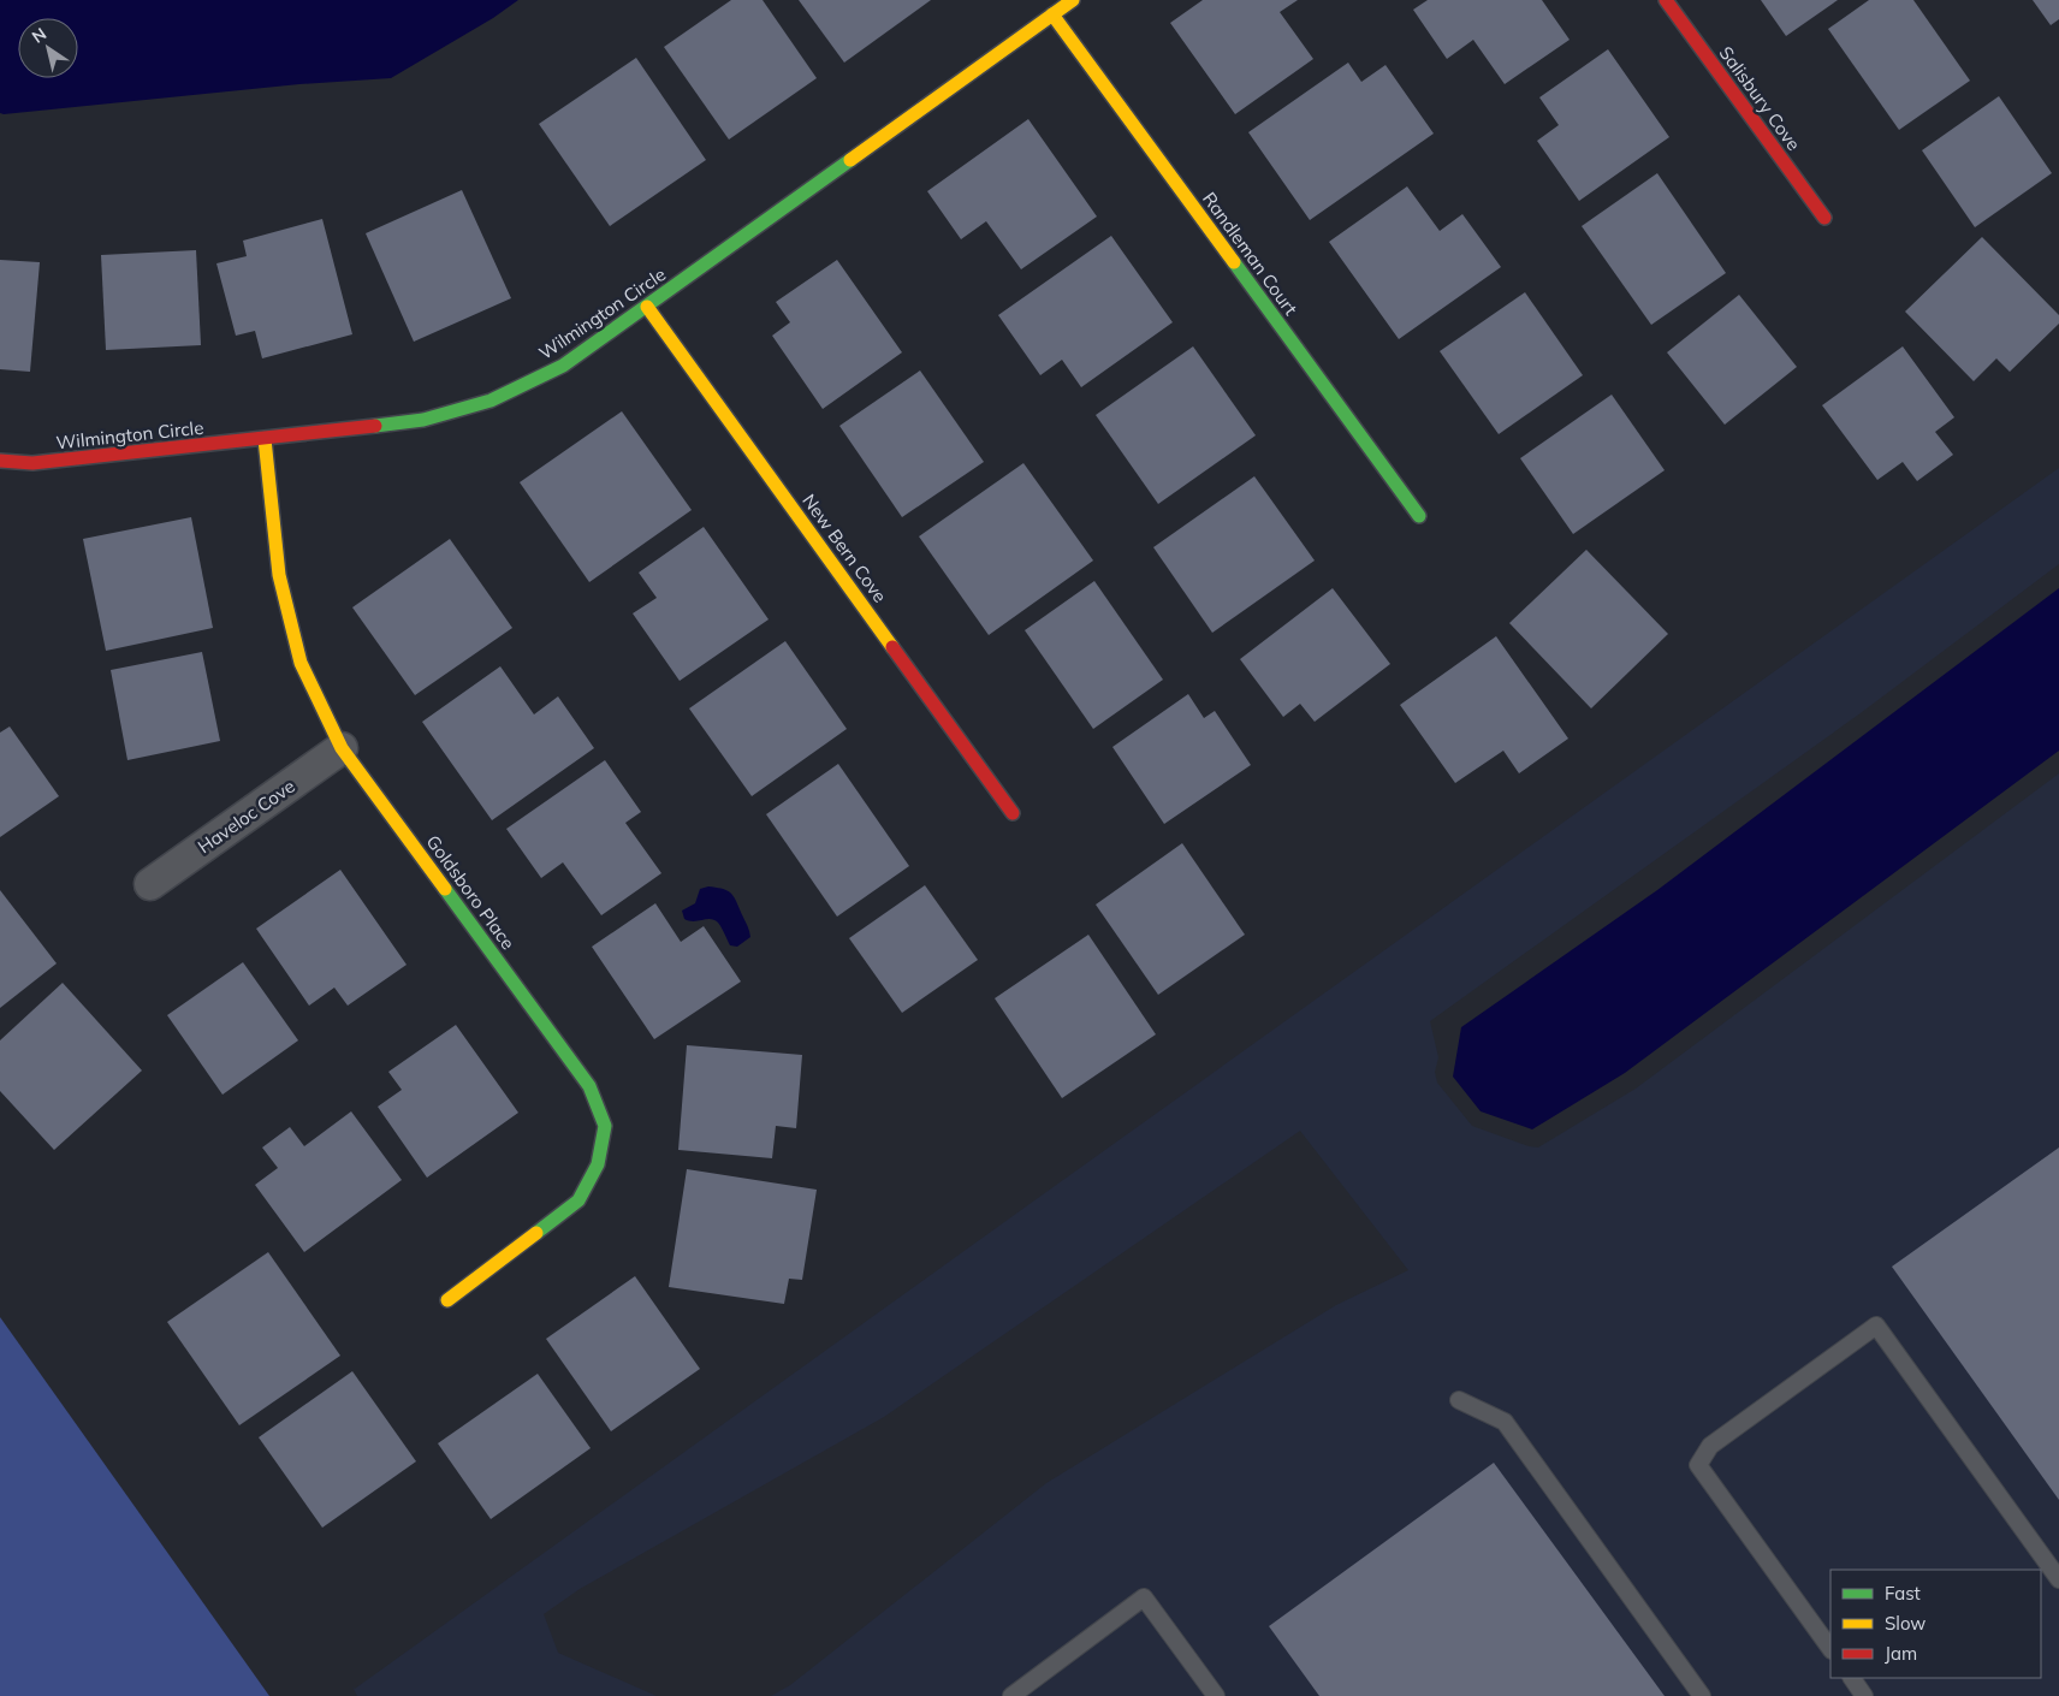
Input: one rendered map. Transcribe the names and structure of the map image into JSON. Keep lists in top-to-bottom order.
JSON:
{
  "streets": {
    "street": [
      "Salisbury Cove",
      "Randleman Court",
      "Wilmington Circle",
      "New Bern Cove",
      "Haveloc Cove",
      "Goldsboro Place"
    ]
  },
  "crossings": [
    ["Randleman Court", "Wilmington Circle"],
    ["Wilmington Circle", "New Bern Cove"],
    ["Wilmington Circle", "Goldsboro Place"],
    ["Haveloc Cove", "Goldsboro Place"]
  ],
  "legend": ["Fast", "Slow", "Jam"],
  "north": "top left"
}
